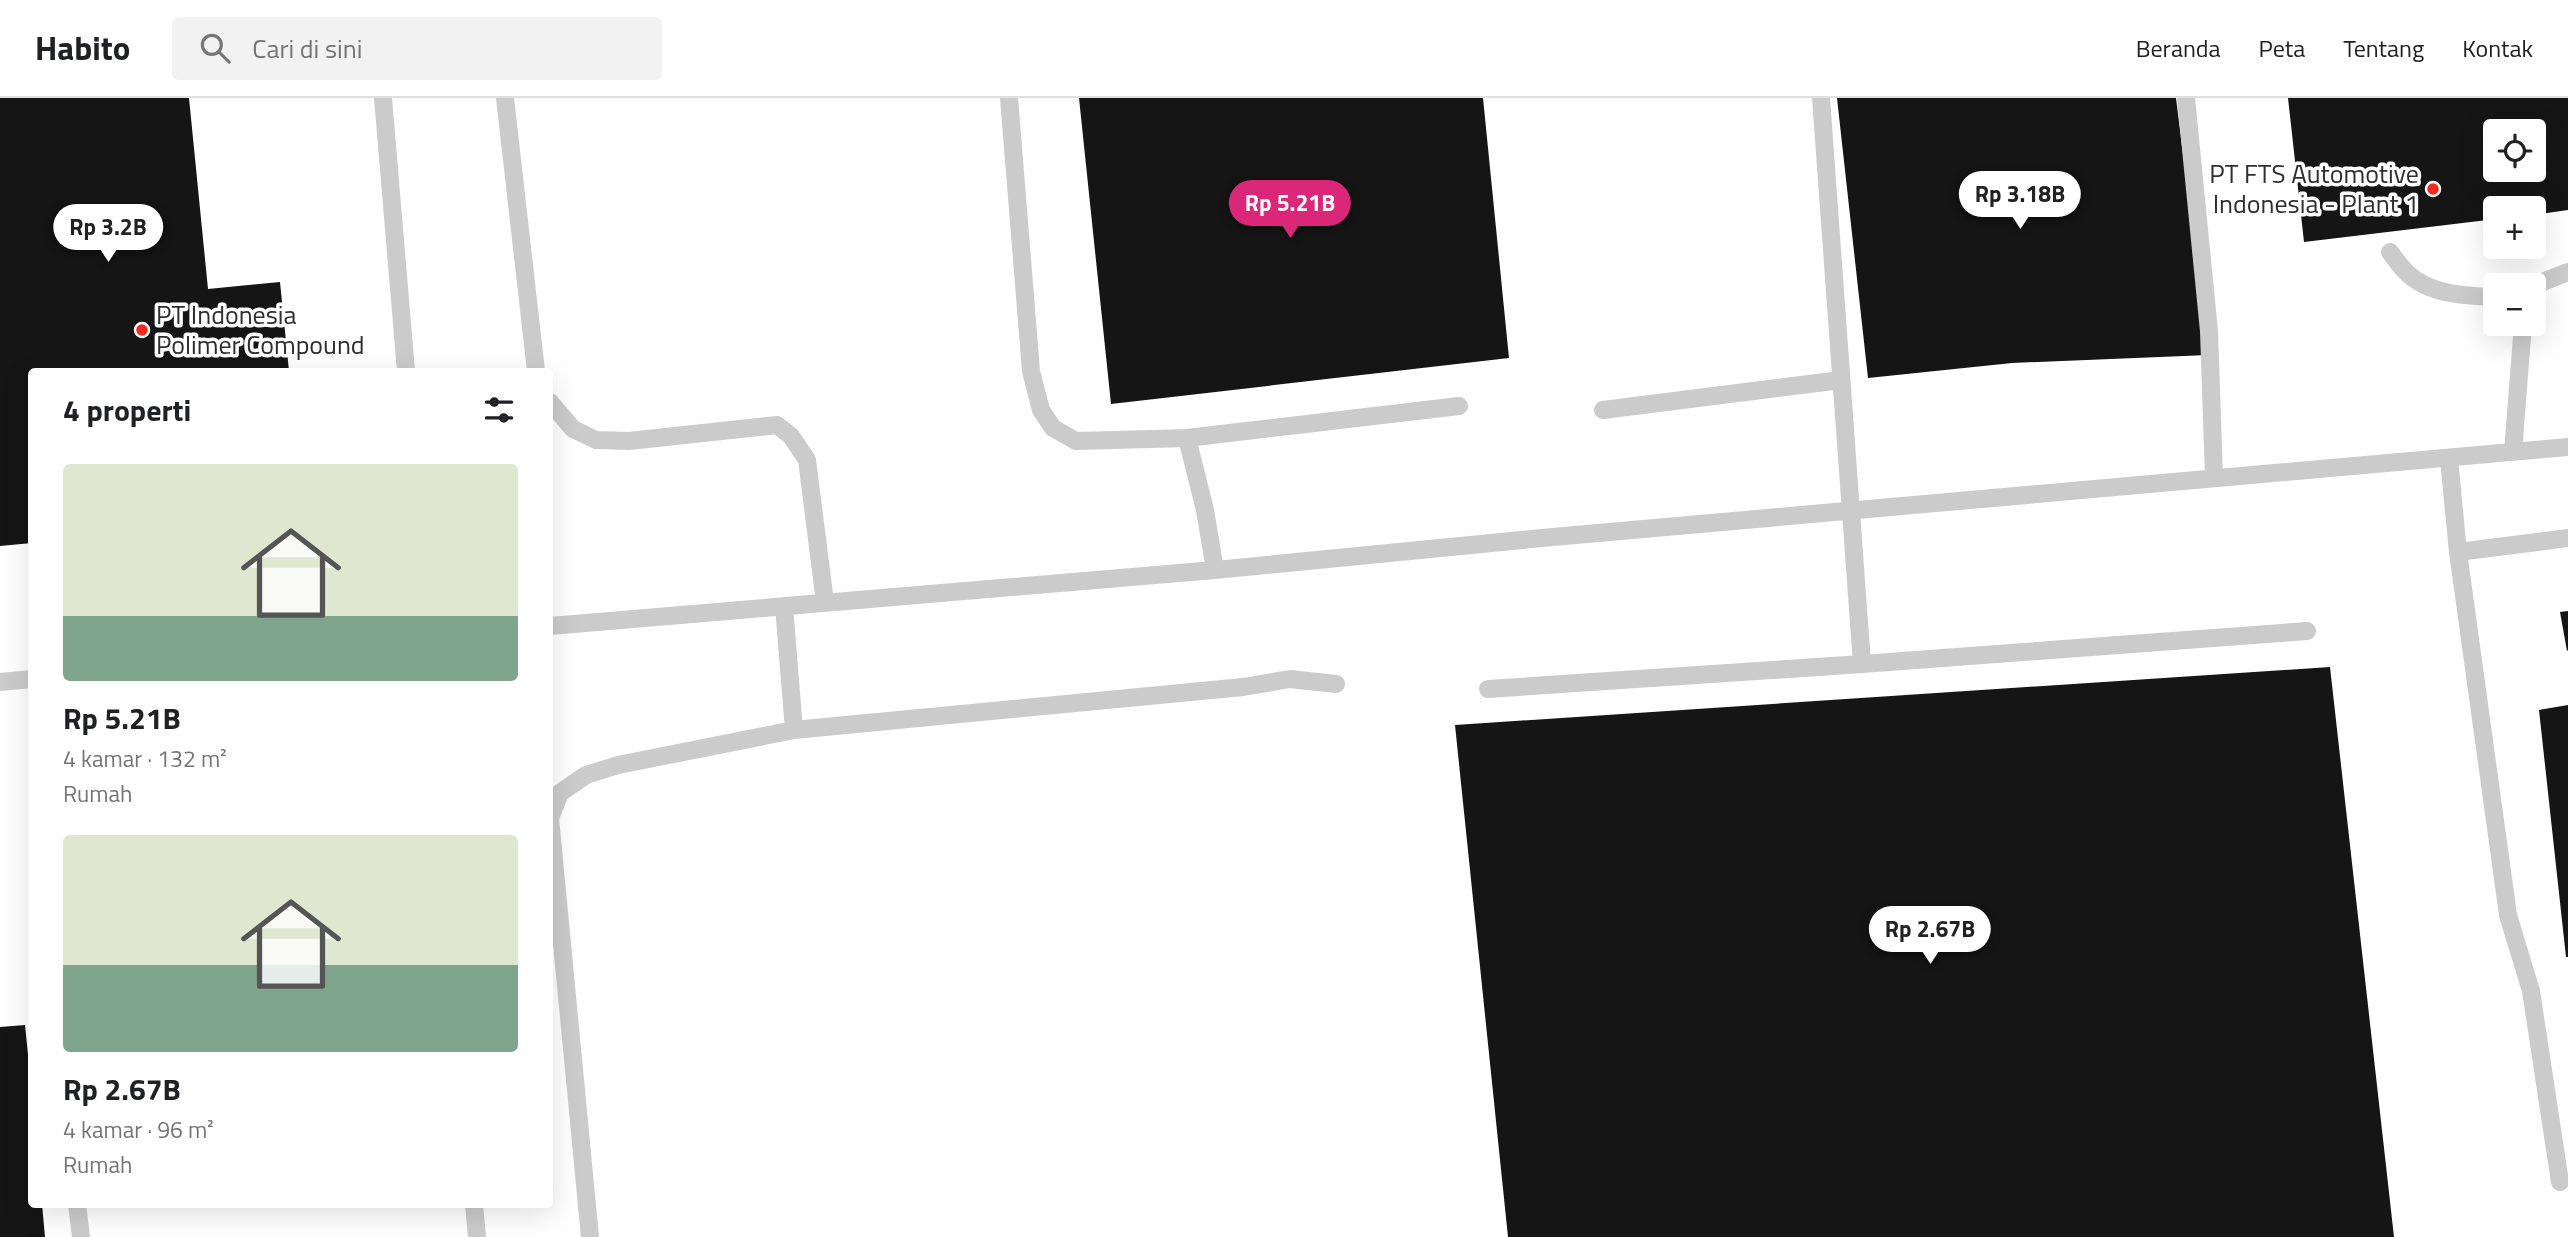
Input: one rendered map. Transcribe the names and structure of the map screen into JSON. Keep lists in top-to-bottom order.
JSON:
{
  "places": ["PT FTS Automotive Indonesia - Plant 1", "PT Indonesia Polimer Compound"],
  "page": {
    "header": "Habito",
    "search": "Cari di sini",
    "nav": [
      "Beranda",
      "Peta",
      "Tentang",
      "Kontak"
    ],
    "map_buttons": ["+", "−"],
    "price": [
      "Rp 3.18B",
      "Rp 5.21B",
      "Rp 3.2B",
      "Rp 2.67B"
    ],
    "heading": "4 properti",
    "list": [
      {
        "name": "Rp 5.21B",
        "note": "4 kamar · 132 m² · Rumah"
      },
      {
        "name": "Rp 2.67B",
        "note": "4 kamar · 96 m² · Rumah"
      }
    ]
  }
}
